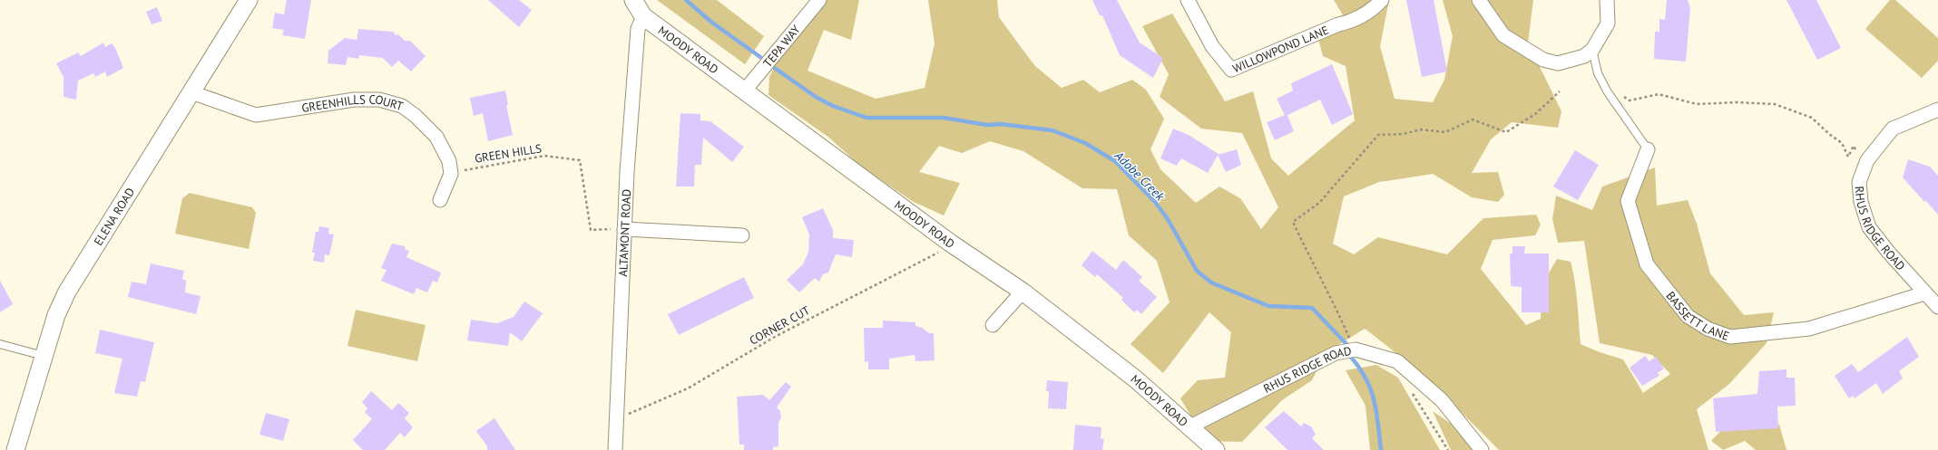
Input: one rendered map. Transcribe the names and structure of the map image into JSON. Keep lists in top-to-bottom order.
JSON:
{
  "streets": {
    "street": [
      "TEPA WAY",
      "WILLOWPOND LANE",
      "MOODY ROAD",
      "GREENHILLS COURT",
      "ELENA ROAD",
      "RHUS RIDGE ROAD",
      "ALTAMONT ROAD",
      "BASSETT LANE"
    ],
    "path": ["GREEN HILLS", "CORNER CUT"]
  },
  "crossings": [
    ["TEPA WAY", "MOODY ROAD"],
    ["MOODY ROAD", "RHUS RIDGE ROAD"],
    ["MOODY ROAD", "ALTAMONT ROAD"],
    ["MOODY ROAD", "CORNER CUT"],
    ["GREENHILLS COURT", "GREEN HILLS"],
    ["GREENHILLS COURT", "ELENA ROAD"],
    ["GREEN HILLS", "ALTAMONT ROAD"],
    ["RHUS RIDGE ROAD", "BASSETT LANE"],
    ["ALTAMONT ROAD", "CORNER CUT"]
  ],
  "water": ["Adobe Creek"]
}
